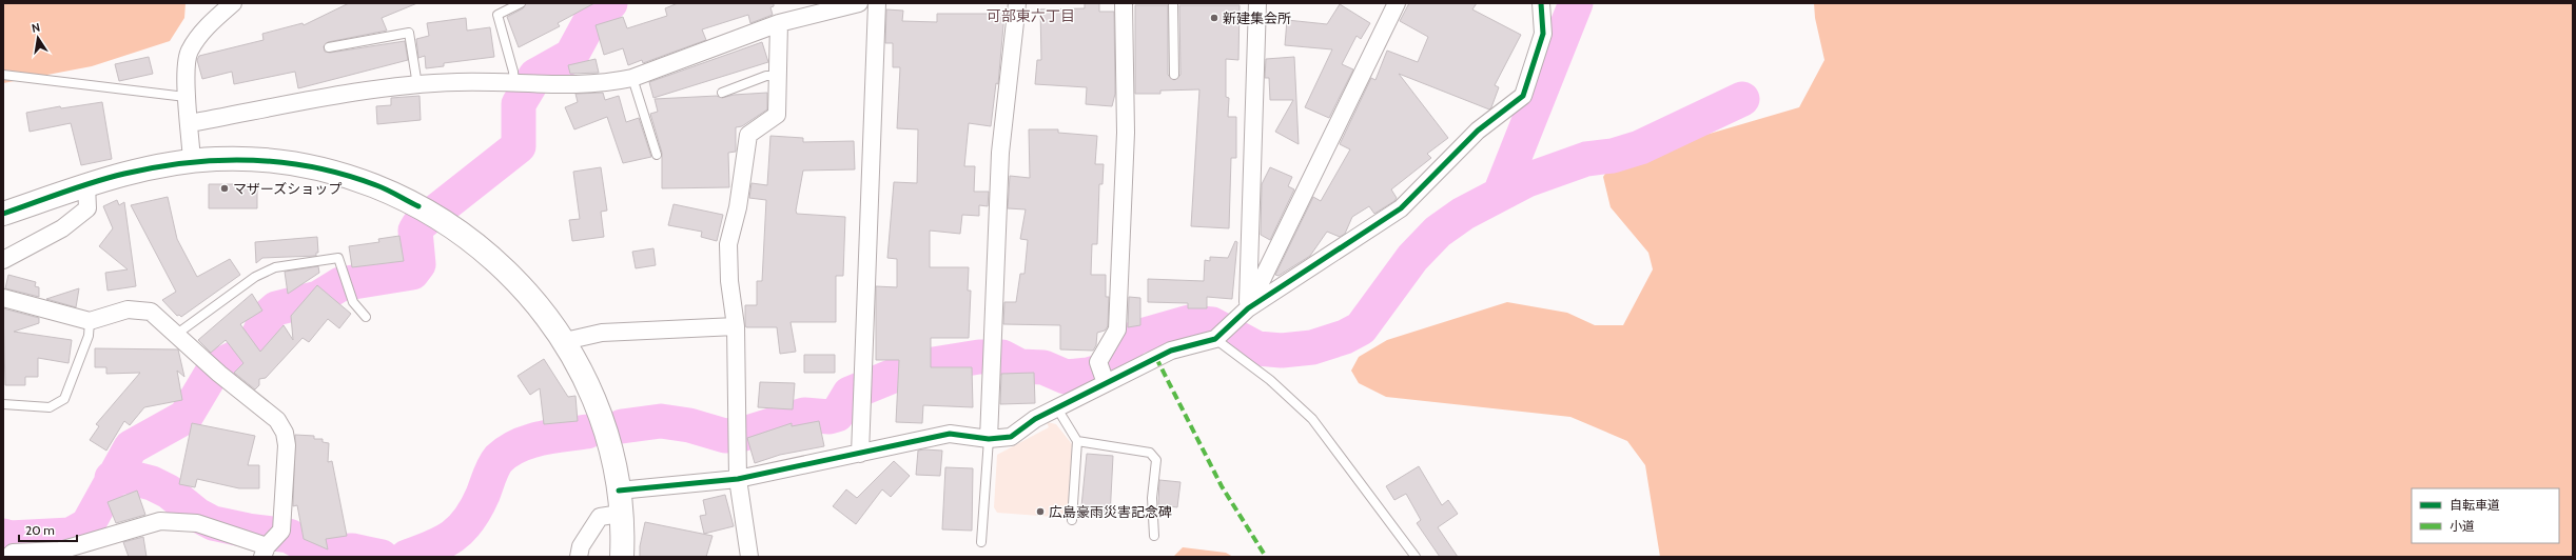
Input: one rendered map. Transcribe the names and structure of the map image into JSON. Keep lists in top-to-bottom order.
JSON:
{
  "districts": ["可部東六丁目"],
  "places": ["新建集会所", "マザーズショップ", "広島豪雨災害記念碑"],
  "legend": ["自転車道", "小道"],
  "scale_bar": "20 m",
  "north": "top"
}
